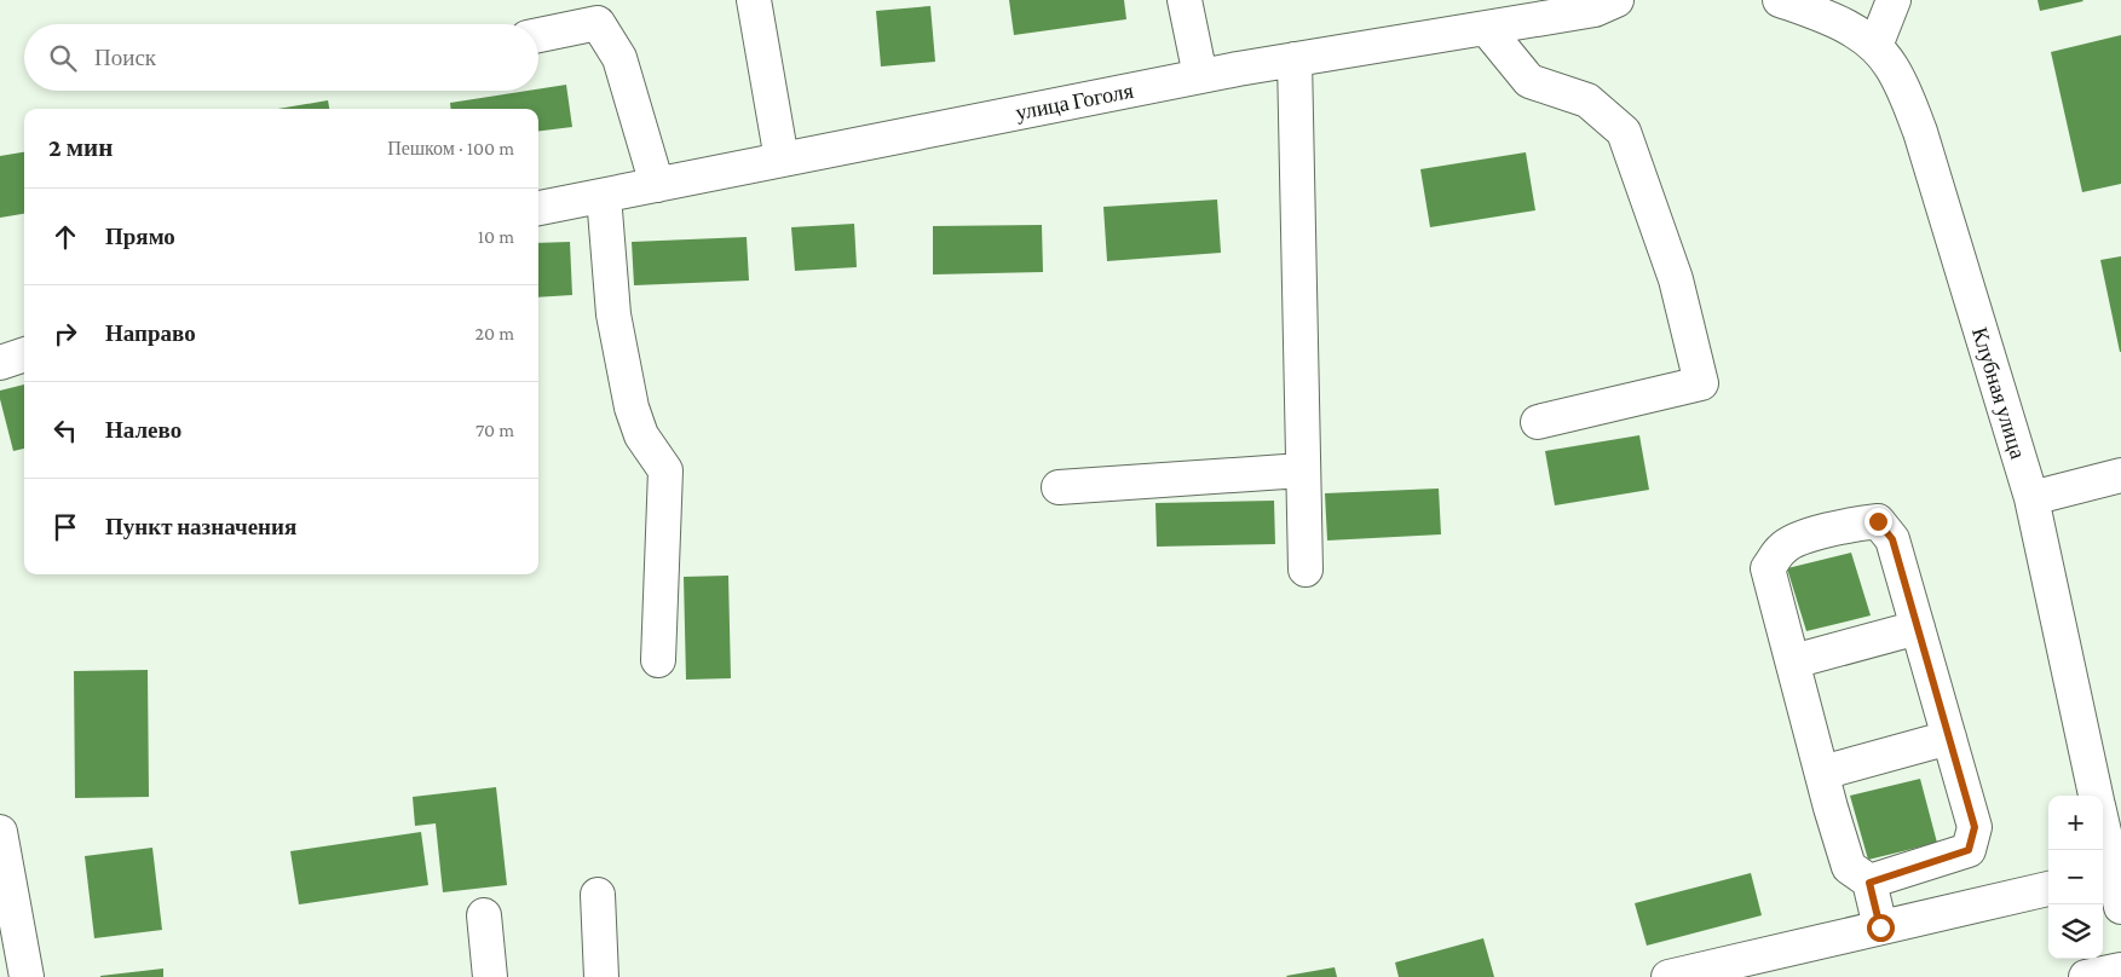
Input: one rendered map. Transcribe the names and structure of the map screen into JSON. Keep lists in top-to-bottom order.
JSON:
{
  "streets": {
    "street": ["улица Гоголя", "Клубная улица"]
  },
  "page": {
    "search": "Поиск",
    "heading": ["2 мин", "Пешком · 100 m"],
    "list": [
      ["Прямо", "10 m"],
      ["Направо", "20 m"],
      ["Налево", "70 m"],
      "Пункт назначения"
    ],
    "map_buttons": ["+", "−"]
  }
}
